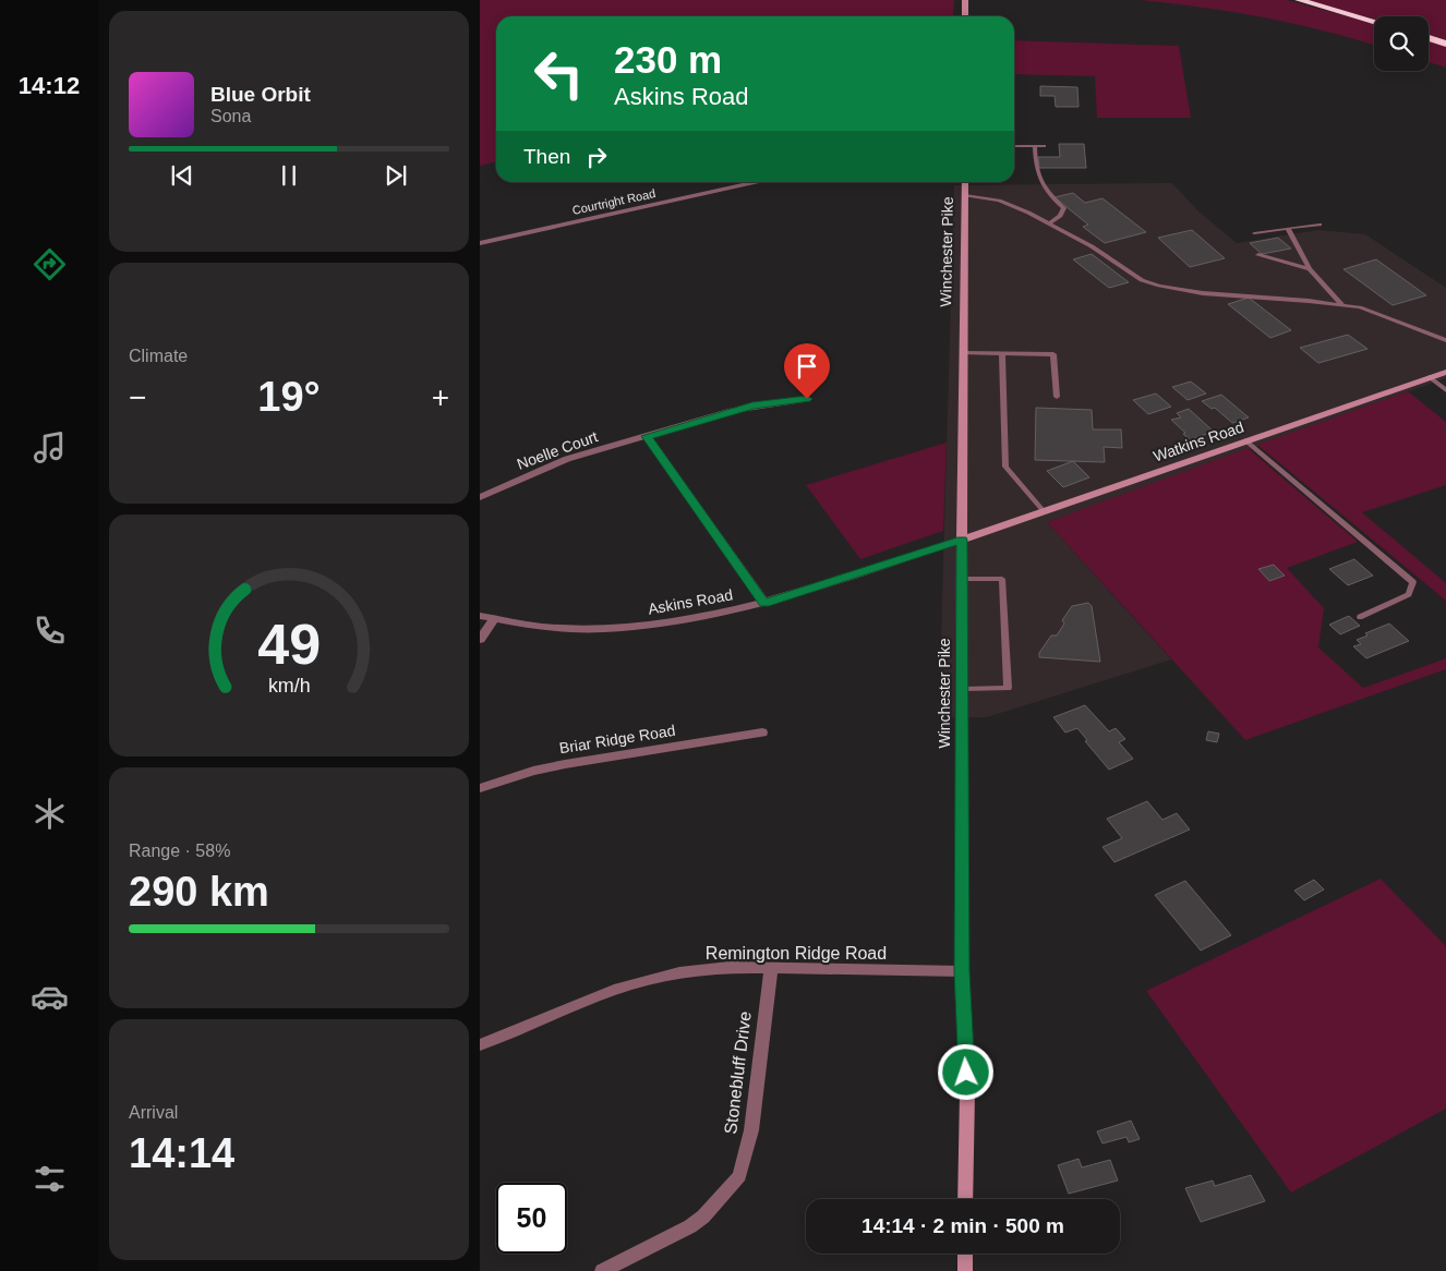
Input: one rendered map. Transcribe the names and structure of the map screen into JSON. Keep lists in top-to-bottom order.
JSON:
{
  "streets": {
    "main road": ["Winchester Pike", "Watkins Road"],
    "street": [
      "Courtright Road",
      "Noelle Court",
      "Askins Road",
      "Briar Ridge Road",
      "Remington Ridge Road",
      "Stonebluff Drive"
    ]
  },
  "crossings": [
    ["Winchester Pike", "Watkins Road"],
    ["Winchester Pike", "Askins Road"],
    ["Winchester Pike", "Remington Ridge Road"],
    ["Watkins Road", "Askins Road"],
    ["Remington Ridge Road", "Stonebluff Drive"]
  ],
  "page": {
    "tabs": "14:12",
    "turn": ["230 m", "Askins Road"],
    "song": ["Blue Orbit", "Sona"],
    "then": "Then",
    "tile": [
      "Climate",
      ["Range · 58%", "290 km"],
      ["Arrival", "14:14"]
    ],
    "heat": ["−", "19°", "+"],
    "limit": "50",
    "trip": "14:14 · 2 min · 500 m",
    "gauge": ["49", "km/h"]
  }
}
